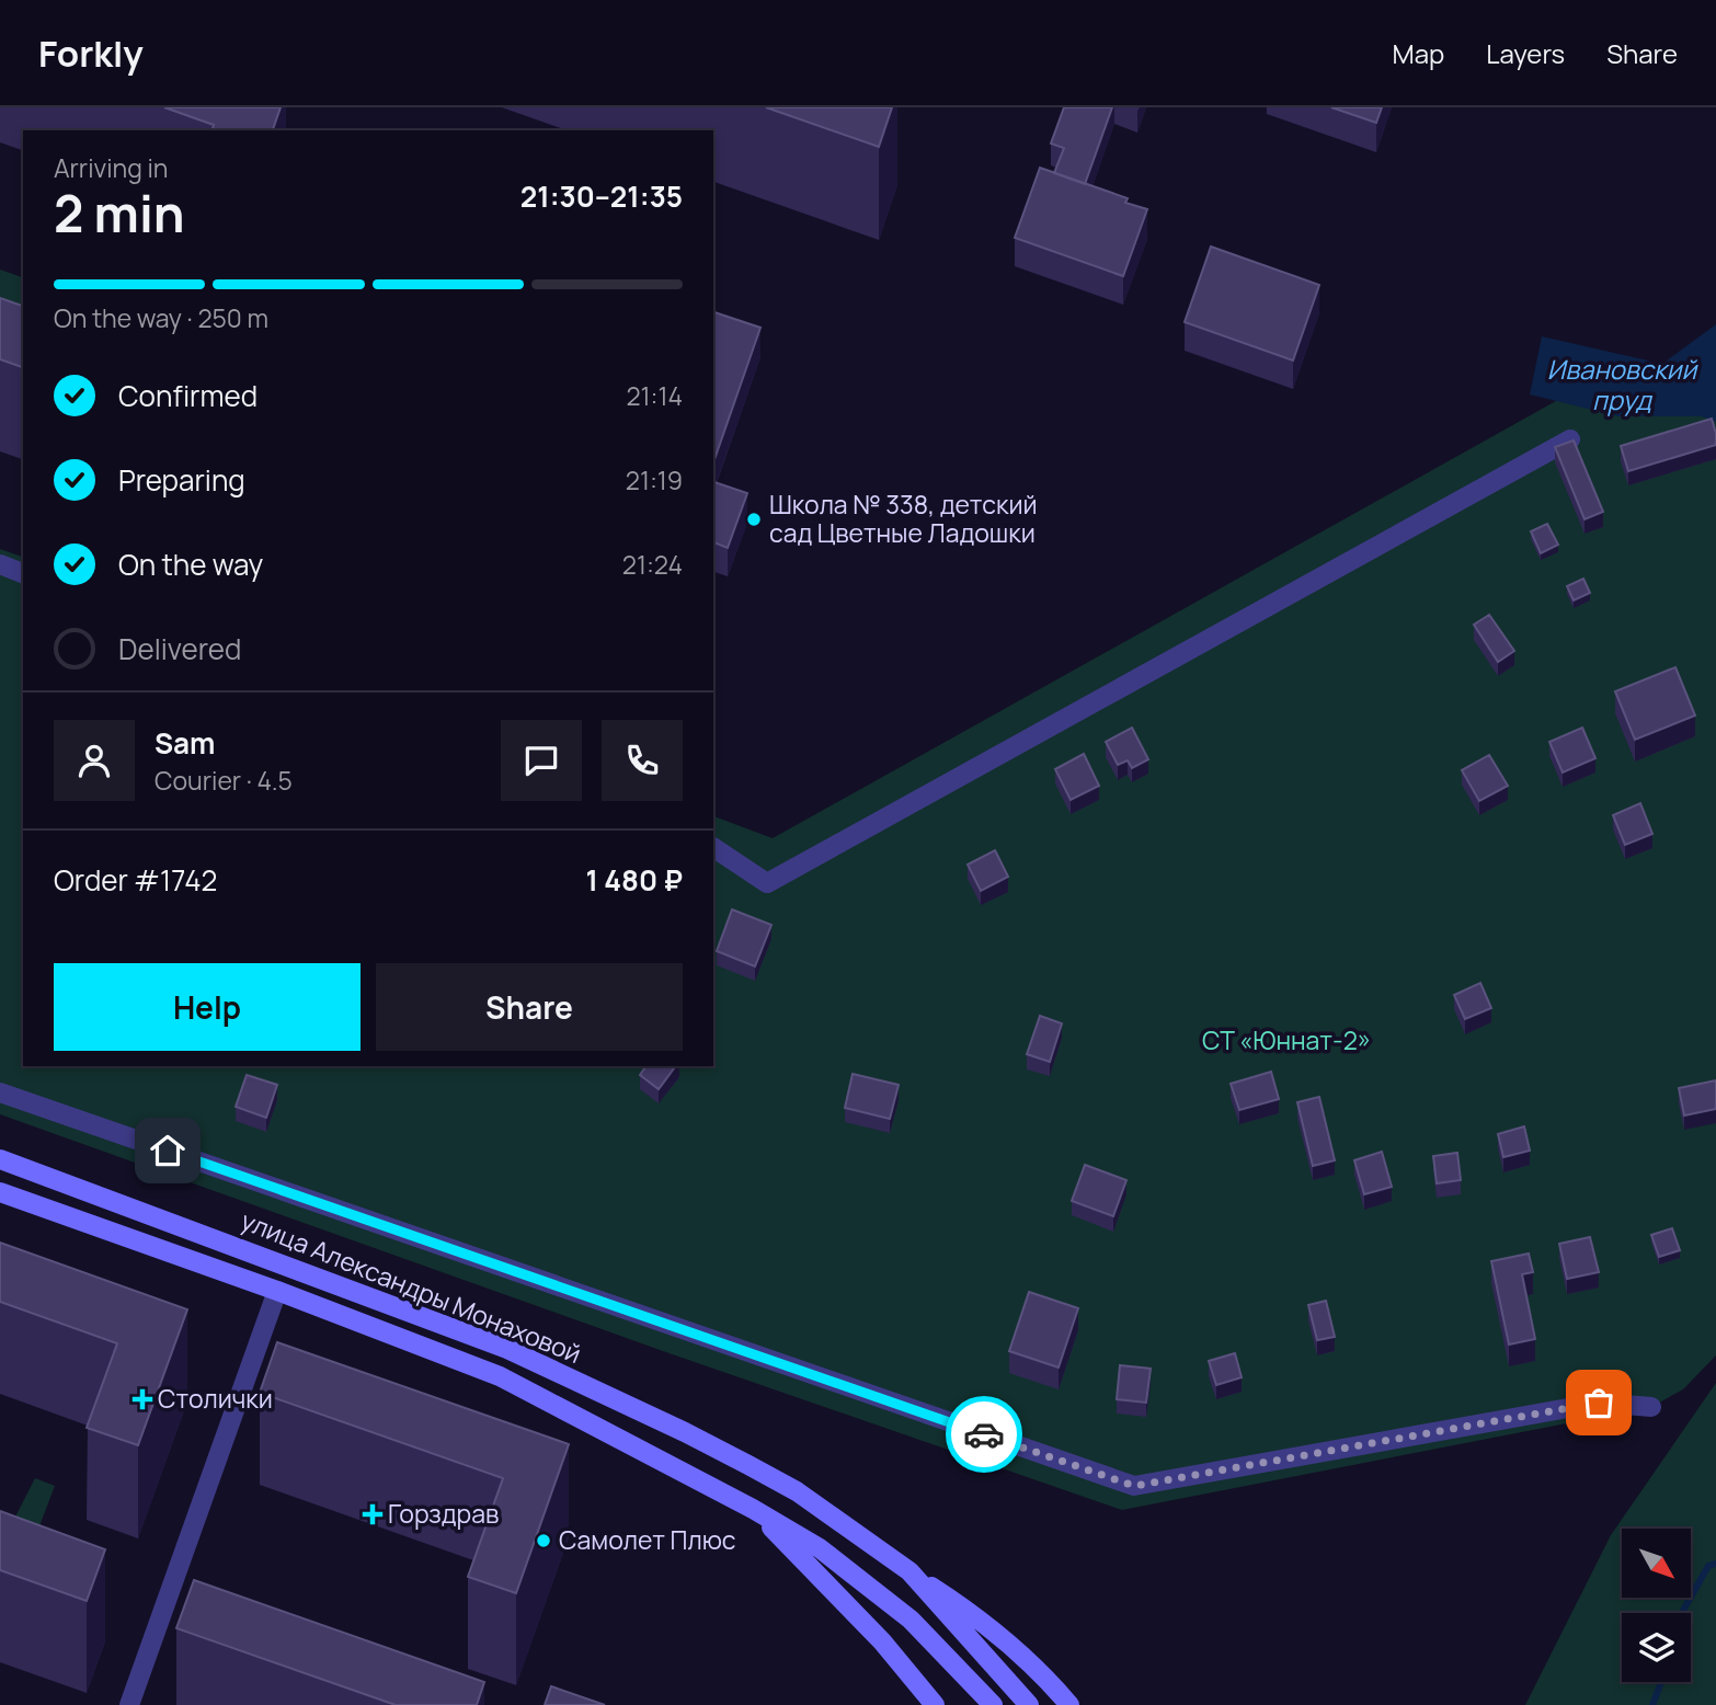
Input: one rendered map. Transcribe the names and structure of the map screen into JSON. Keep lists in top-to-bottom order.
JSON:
{
  "streets": {
    "main road": ["улица Александры Монаховой"]
  },
  "water": ["Ивановский пруд"],
  "parks": ["СТ «Юннат-2»"],
  "places": {
    "other": ["Школа № 338, детский сад Цветные Ладошки", "Самолет Плюс"],
    "health": ["Столички", "Горздрав"]
  },
  "north": "bottom right",
  "page": {
    "header": "Forkly",
    "nav": ["Map", "Layers", "Share"],
    "heading": ["2 min", "Arriving in", "21:30–21:35"],
    "panel": [
      "Sam",
      "Courier · 4.5",
      "Order #1742",
      "1 480 ₽"
    ],
    "bar": "On the way · 250 m",
    "list": [
      ["Confirmed", "21:14"],
      ["Preparing", "21:19"],
      ["On the way", "21:24"],
      "Delivered"
    ],
    "buttons": ["Help", "Share"]
  }
}
